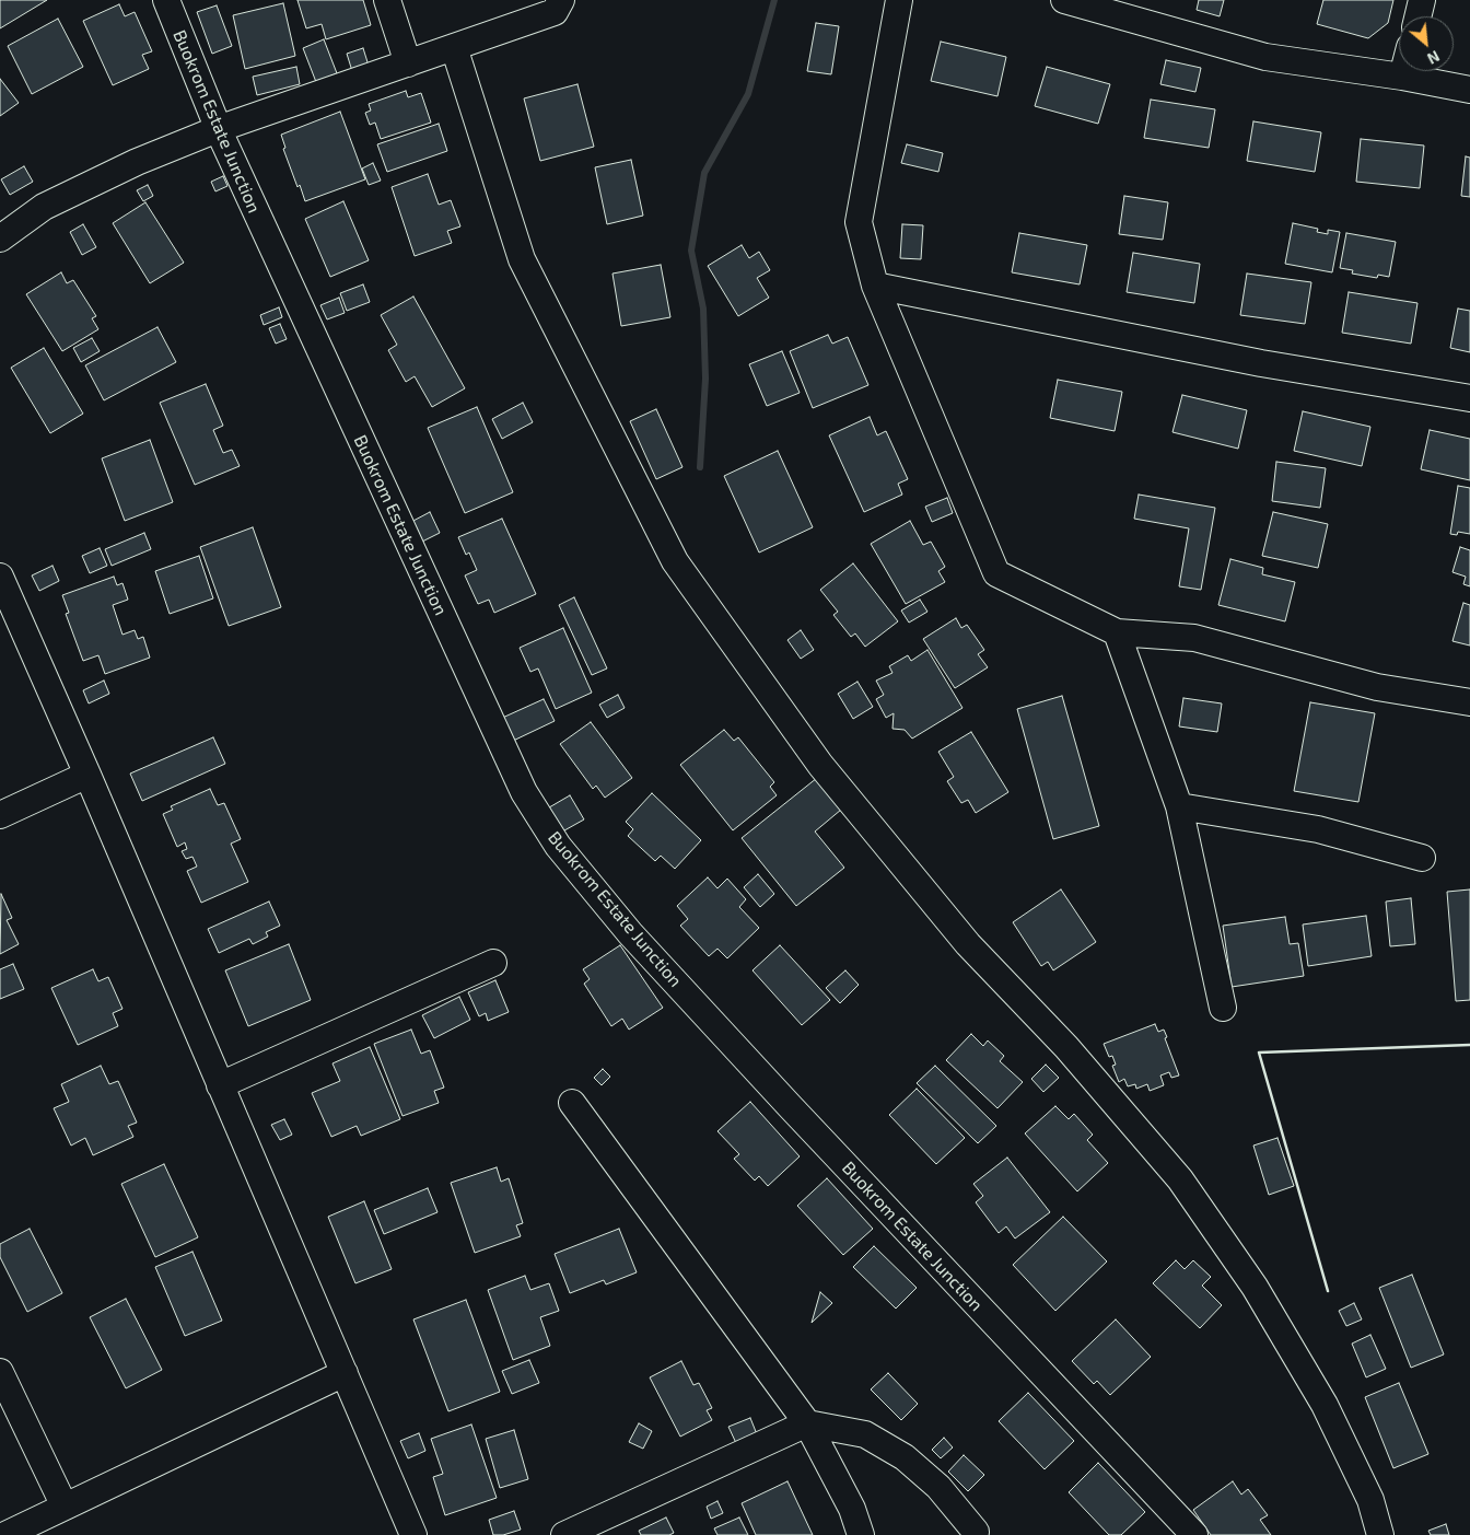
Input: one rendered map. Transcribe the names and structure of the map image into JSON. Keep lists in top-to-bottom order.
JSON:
{
  "streets": {
    "street": ["Buokrom Estate Junction"]
  },
  "north": "bottom right"
}
